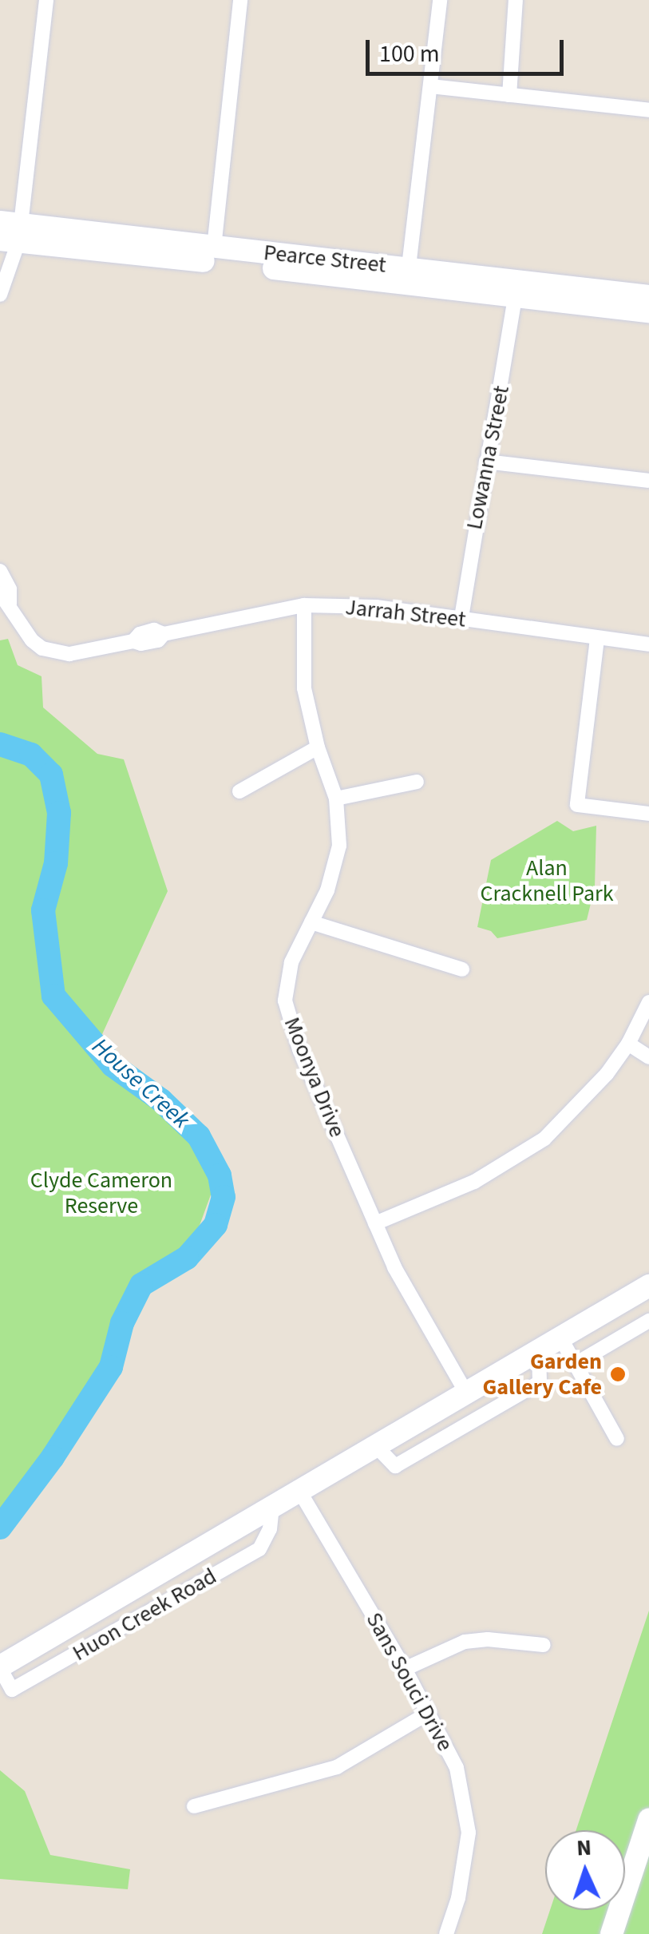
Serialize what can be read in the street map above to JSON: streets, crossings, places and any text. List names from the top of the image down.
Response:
{
  "streets": {
    "main road": ["Pearce Street", "Huon Creek Road"],
    "street": [
      "Lowanna Street",
      "Jarrah Street",
      "Moonya Drive",
      "Sans Souci Drive"
    ]
  },
  "crossings": [
    ["Pearce Street", "Lowanna Street"],
    ["Lowanna Street", "Jarrah Street"],
    ["Jarrah Street", "Moonya Drive"],
    ["Moonya Drive", "Huon Creek Road"],
    ["Huon Creek Road", "Sans Souci Drive"]
  ],
  "water": ["House Creek"],
  "parks": ["Alan Cracknell Park", "Clyde Cameron Reserve"],
  "places": ["Garden Gallery Cafe"],
  "scale_bar": "100 m",
  "north": "top"
}
